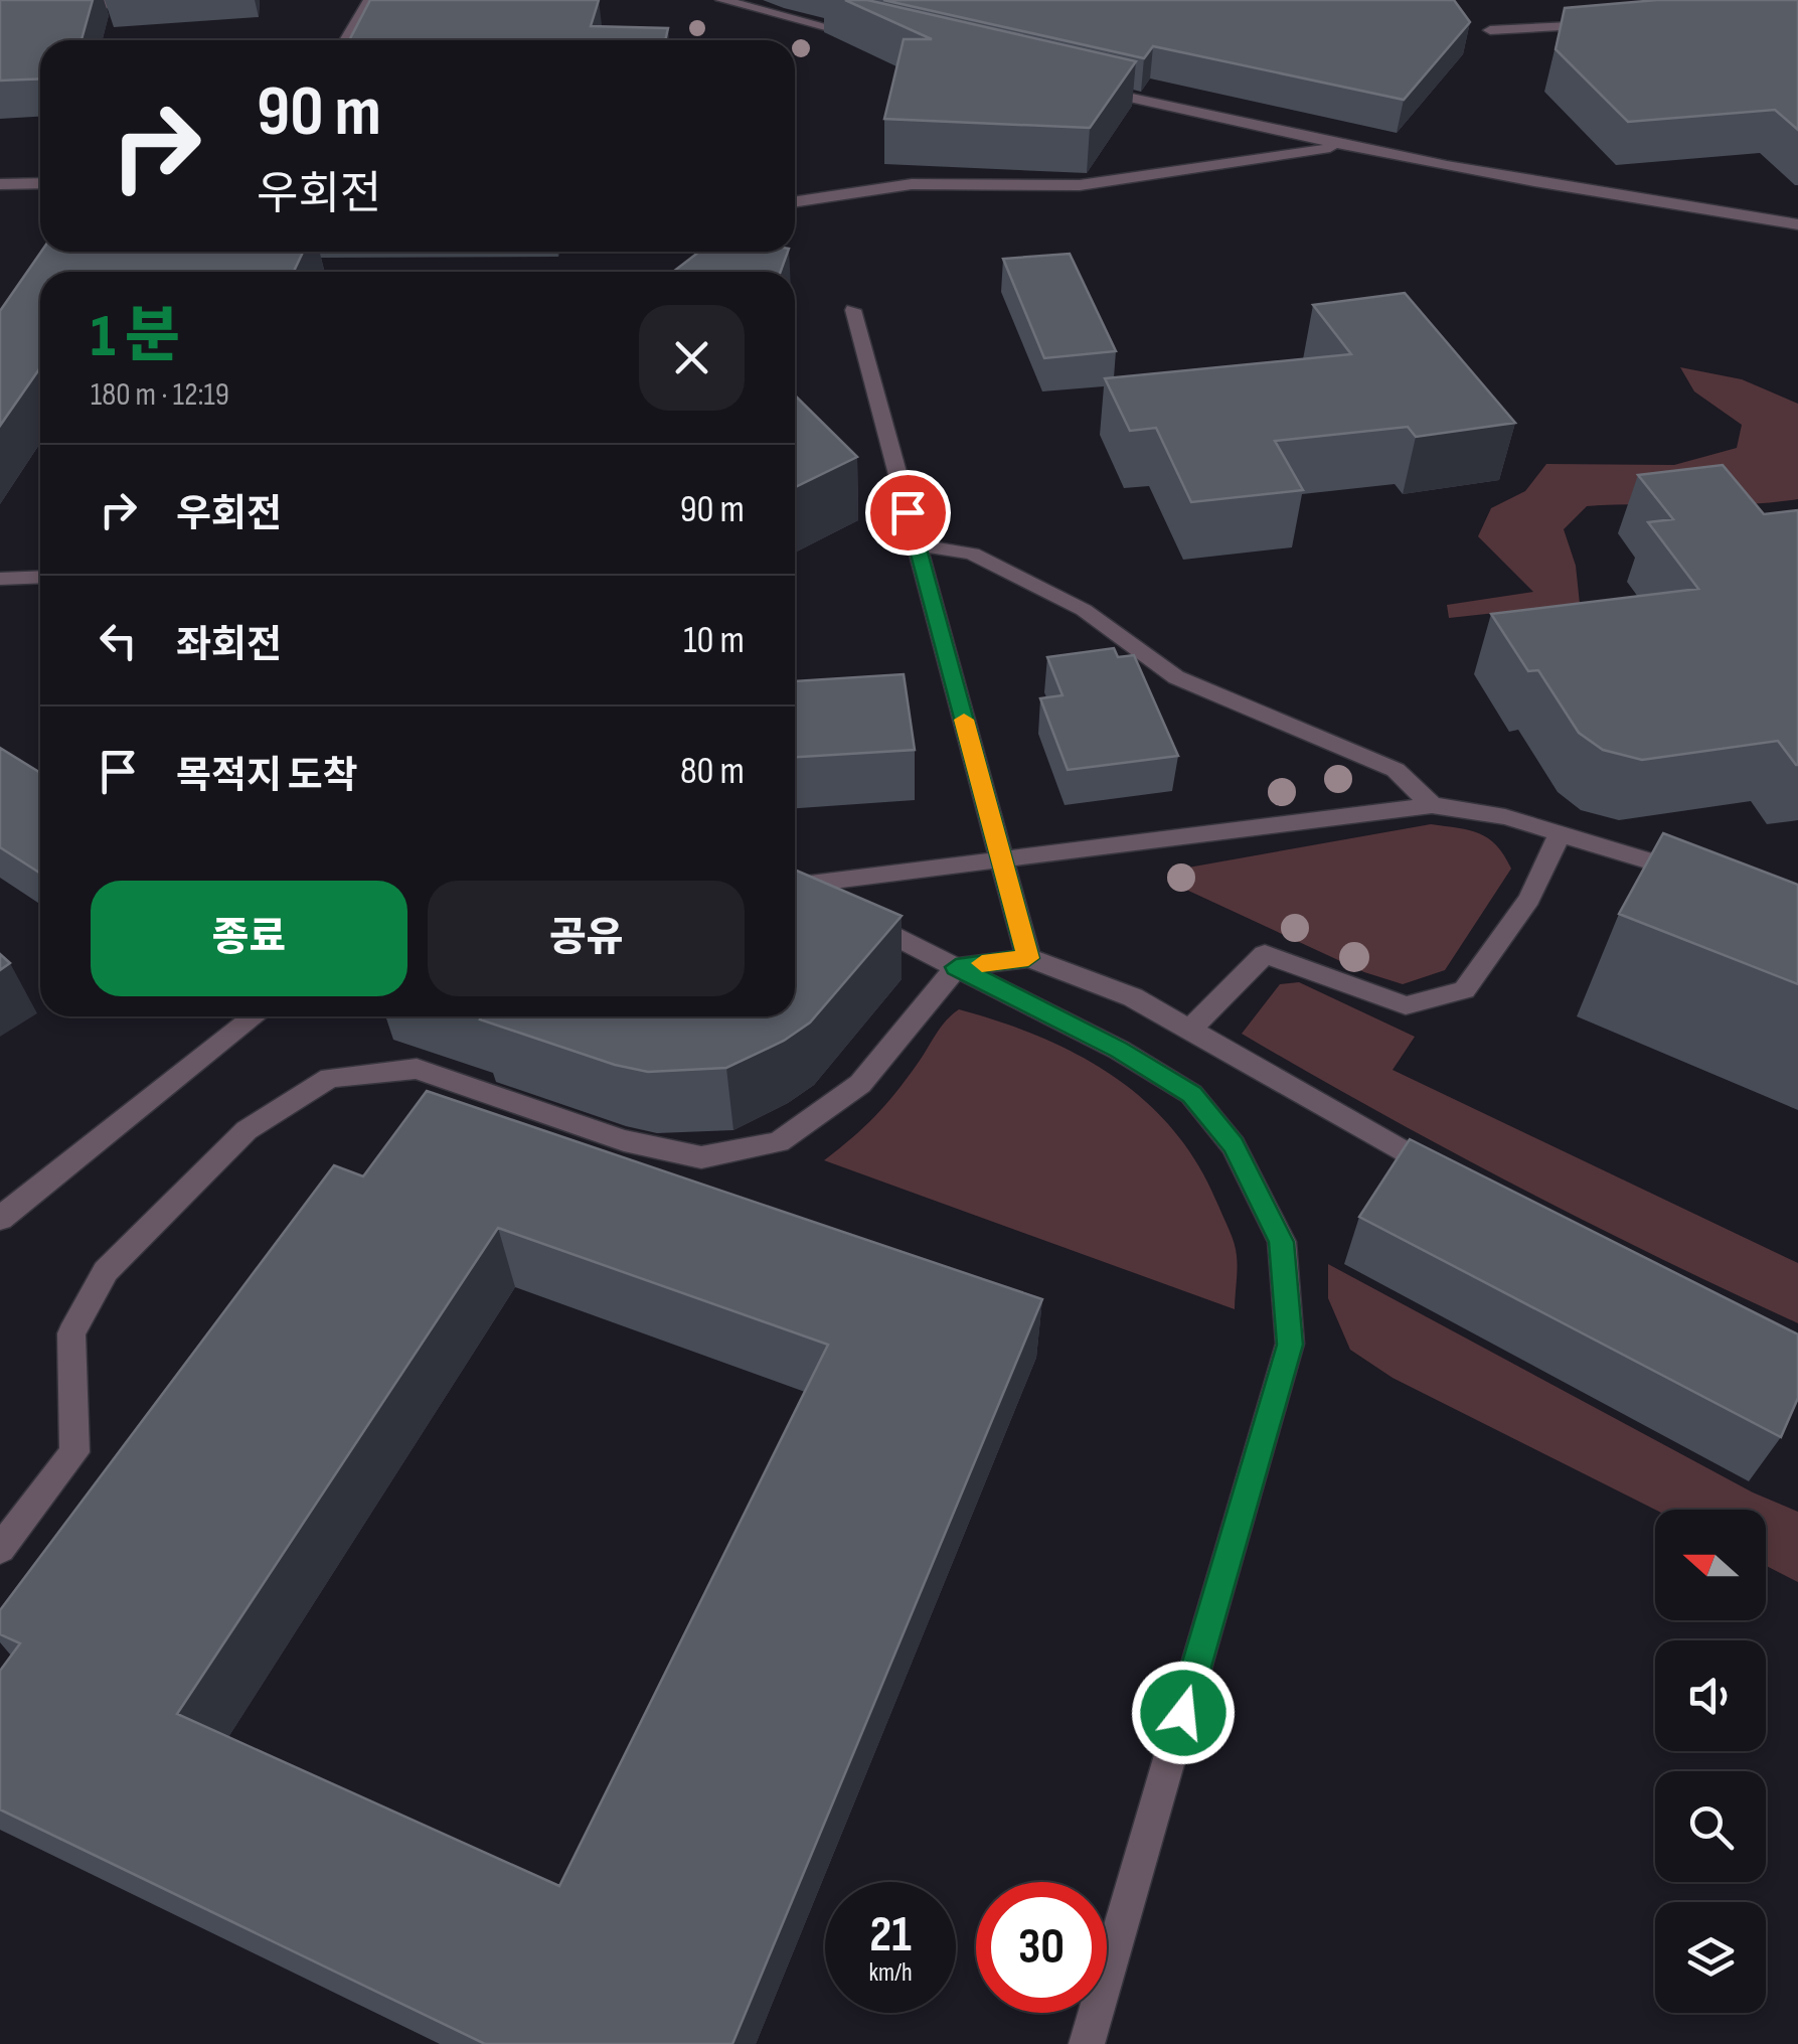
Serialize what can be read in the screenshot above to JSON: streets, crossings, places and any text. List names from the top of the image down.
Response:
{
  "north": "left",
  "page": {
    "turn": ["90 m", "우회전"],
    "heading": ["1 분", "180 m · 12:19"],
    "list": [
      {
        "name": "우회전",
        "value": "90 m"
      },
      {
        "name": "좌회전",
        "value": "10 m"
      },
      {
        "name": "목적지 도착",
        "value": "80 m"
      }
    ],
    "buttons": ["종료", "공유"],
    "speed": "21 km/h",
    "limit": "30"
  }
}
